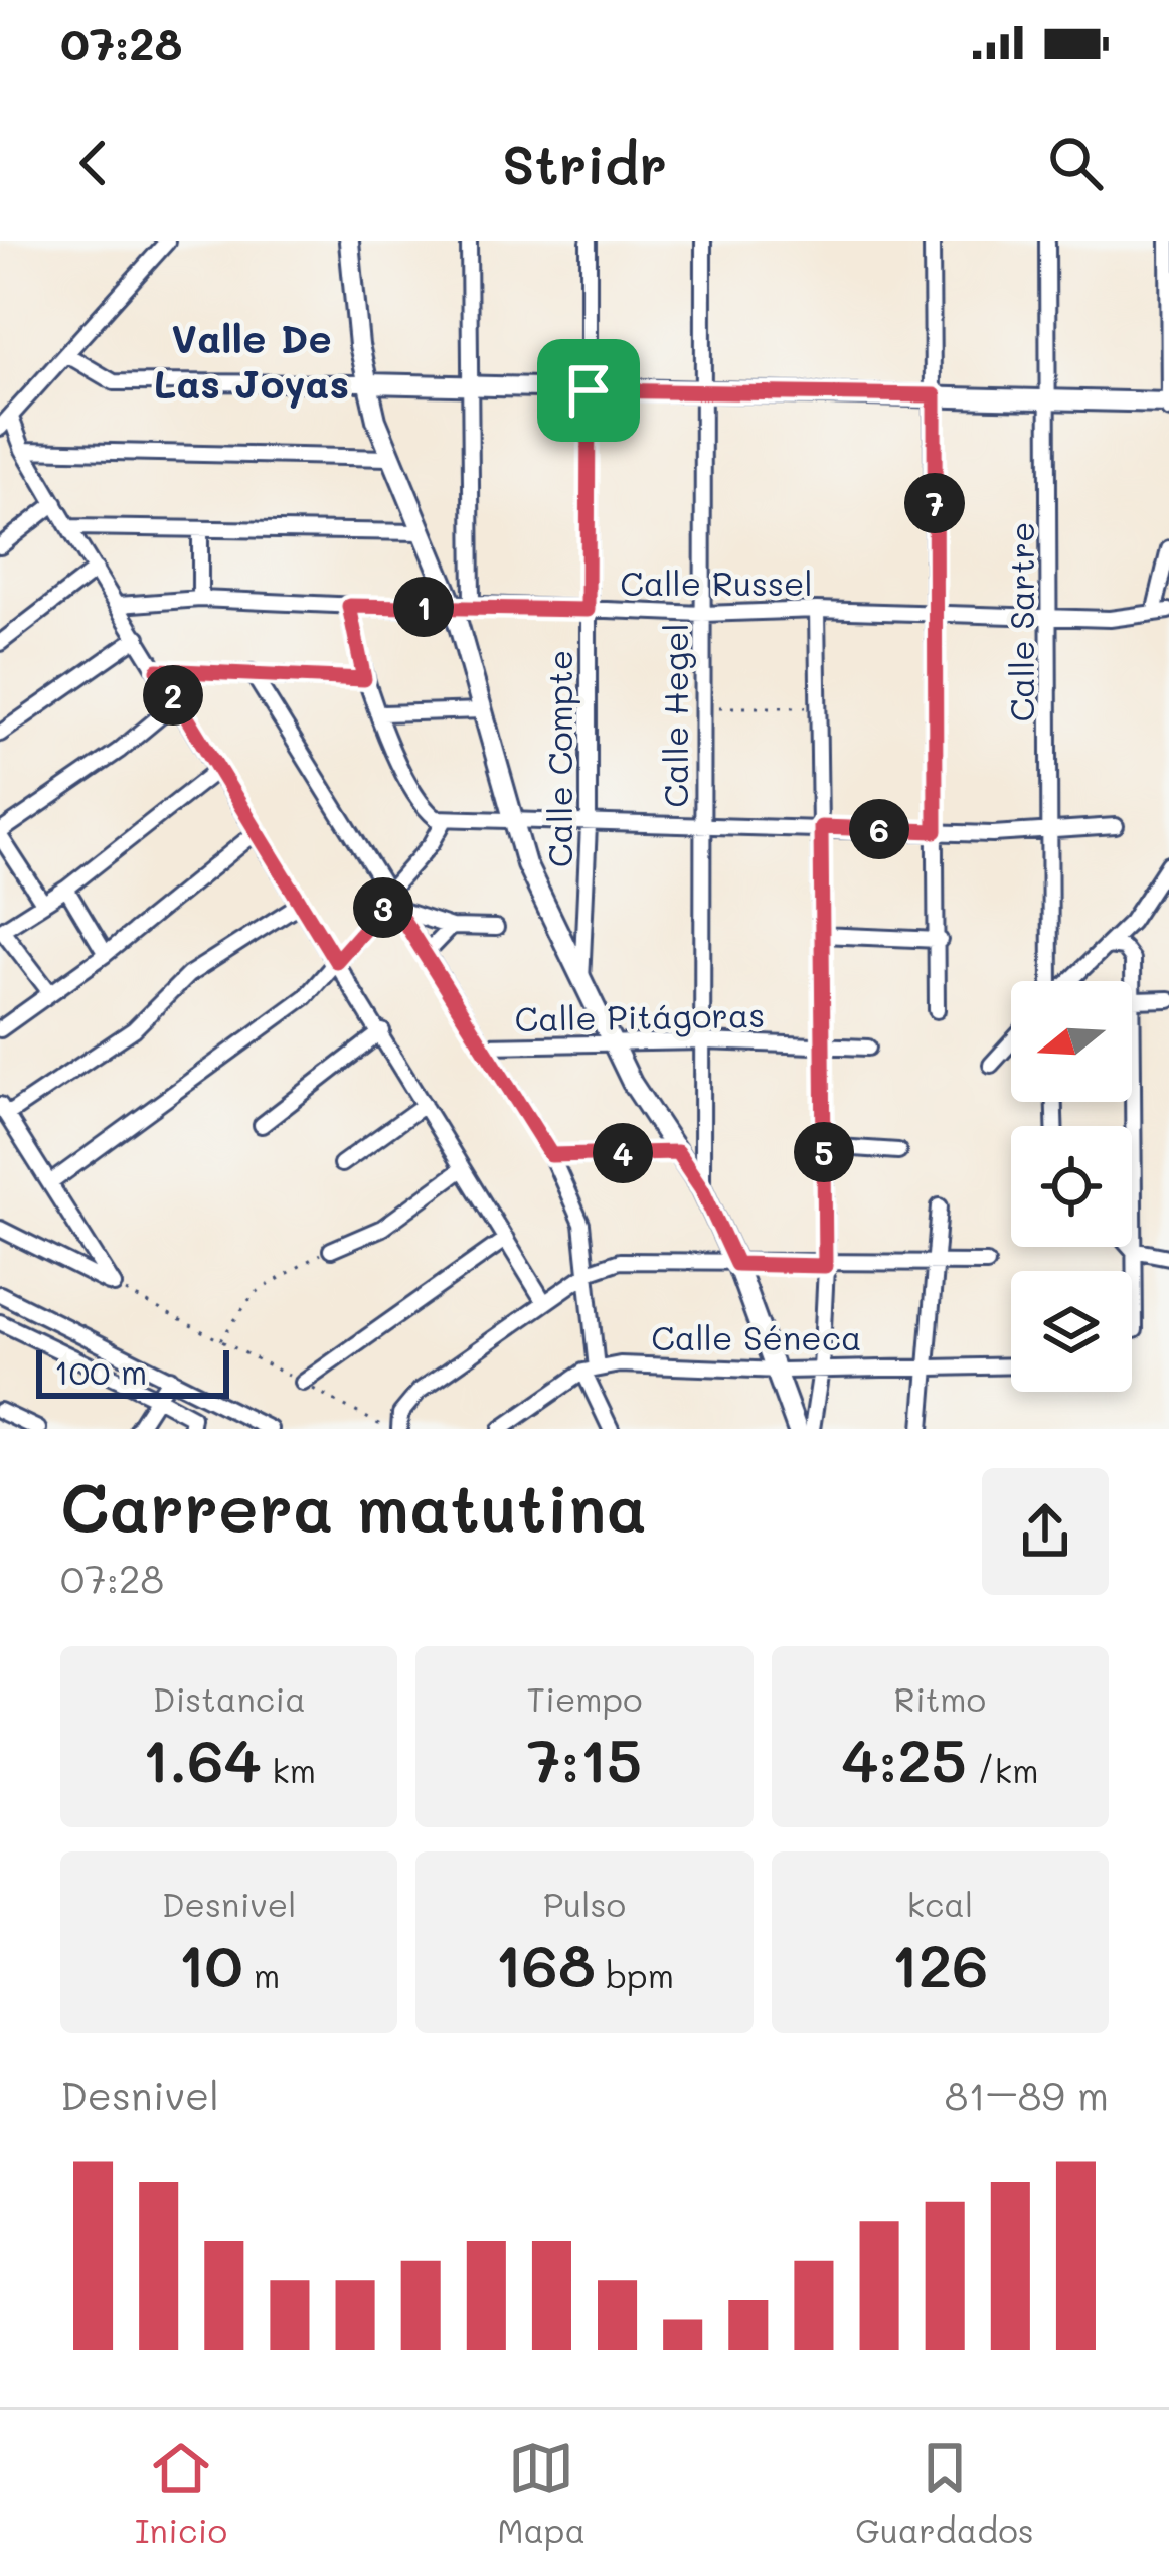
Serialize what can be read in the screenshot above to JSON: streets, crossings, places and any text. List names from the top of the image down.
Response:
{
  "streets": {
    "street": [
      "Calle Russel",
      "Calle Sartre",
      "Calle Hegel",
      "Calle Compte",
      "Calle Pitágoras",
      "Calle Séneca"
    ]
  },
  "crossings": [
    ["Calle Russel", "Calle Sartre"],
    ["Calle Russel", "Calle Hegel"],
    ["Calle Russel", "Calle Compte"],
    ["Calle Hegel", "Calle Pitágoras"]
  ],
  "districts": ["Valle De Las Joyas"],
  "scale_bar": "100 m",
  "north": "left",
  "page": {
    "status": "07:28",
    "header": "Stridr",
    "pins": [
      "7",
      "1",
      "2",
      "6",
      "3",
      "5",
      "4"
    ],
    "scale": "100 m",
    "heading": ["Carrera matutina", "07:28"],
    "stats": [
      ["Distancia", "1.64 km"],
      ["Tiempo", "7:15"],
      ["Ritmo", "4:25 /km"],
      ["Desnivel", "10 m"],
      ["Pulso", "168 bpm"],
      ["kcal", "126"]
    ],
    "chart": ["Desnivel", "81–89 m"],
    "tabs": ["Inicio", "Mapa", "Guardados"]
  }
}
